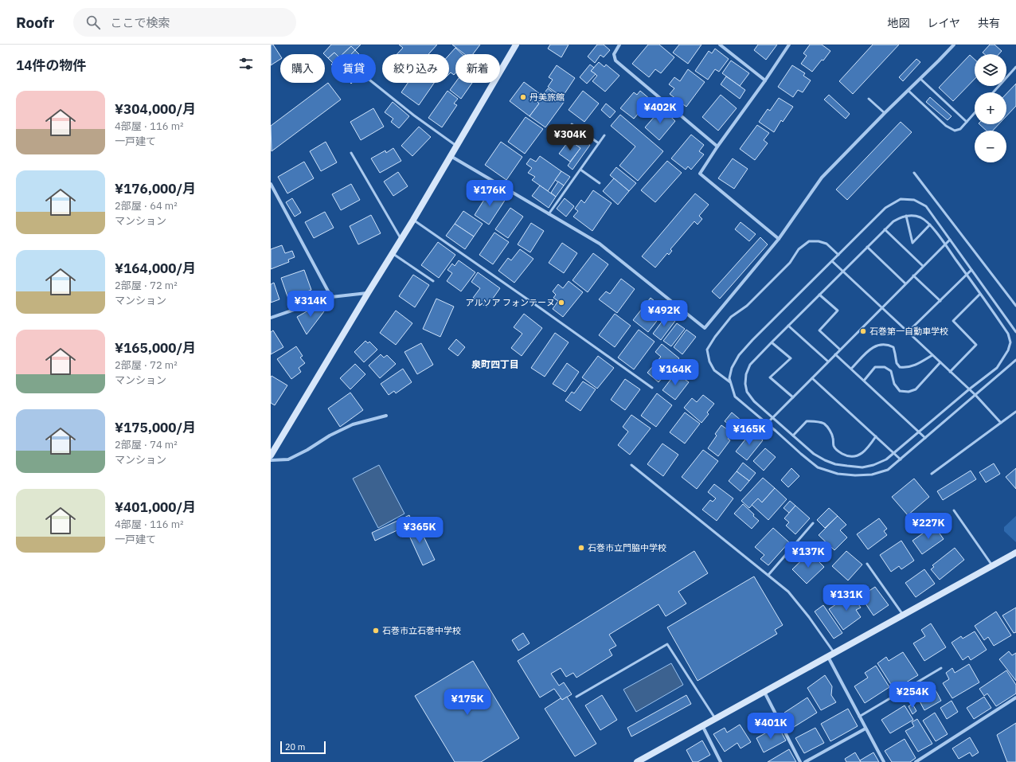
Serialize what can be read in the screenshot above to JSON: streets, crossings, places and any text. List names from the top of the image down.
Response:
{
  "districts": ["泉町四丁目"],
  "places": [
    "丹美旅館",
    "アルソア フォンテーヌ",
    "石巻第一自動車学校",
    "石巻市立門脇中学校",
    "石巻市立石巻中学校"
  ],
  "scale_bar": "20 m",
  "page": {
    "header": "Roofr",
    "search": "ここで検索",
    "nav": ["地図", "レイヤ", "共有"],
    "heading": "14件の物件",
    "map_buttons": ["+", "−"],
    "chip": [
      "購入",
      "賃貸",
      "絞り込み",
      "新着"
    ],
    "list": [
      {
        "name": "¥304,000/月",
        "note": "4部屋 · 116 m² · 一戸建て"
      },
      {
        "name": "¥176,000/月",
        "note": "2部屋 · 64 m² · マンション"
      },
      {
        "name": "¥164,000/月",
        "note": "2部屋 · 72 m² · マンション"
      },
      {
        "name": "¥165,000/月",
        "note": "2部屋 · 72 m² · マンション"
      },
      {
        "name": "¥175,000/月",
        "note": "2部屋 · 74 m² · マンション"
      },
      {
        "name": "¥401,000/月",
        "note": "4部屋 · 116 m² · 一戸建て"
      }
    ],
    "price": [
      "¥402K",
      "¥304K",
      "¥176K",
      "¥314K",
      "¥492K",
      "¥164K",
      "¥165K",
      "¥227K",
      "¥365K",
      "¥137K",
      "¥131K",
      "¥254K",
      "¥175K",
      "¥401K"
    ],
    "scale": "20 m"
  }
}
